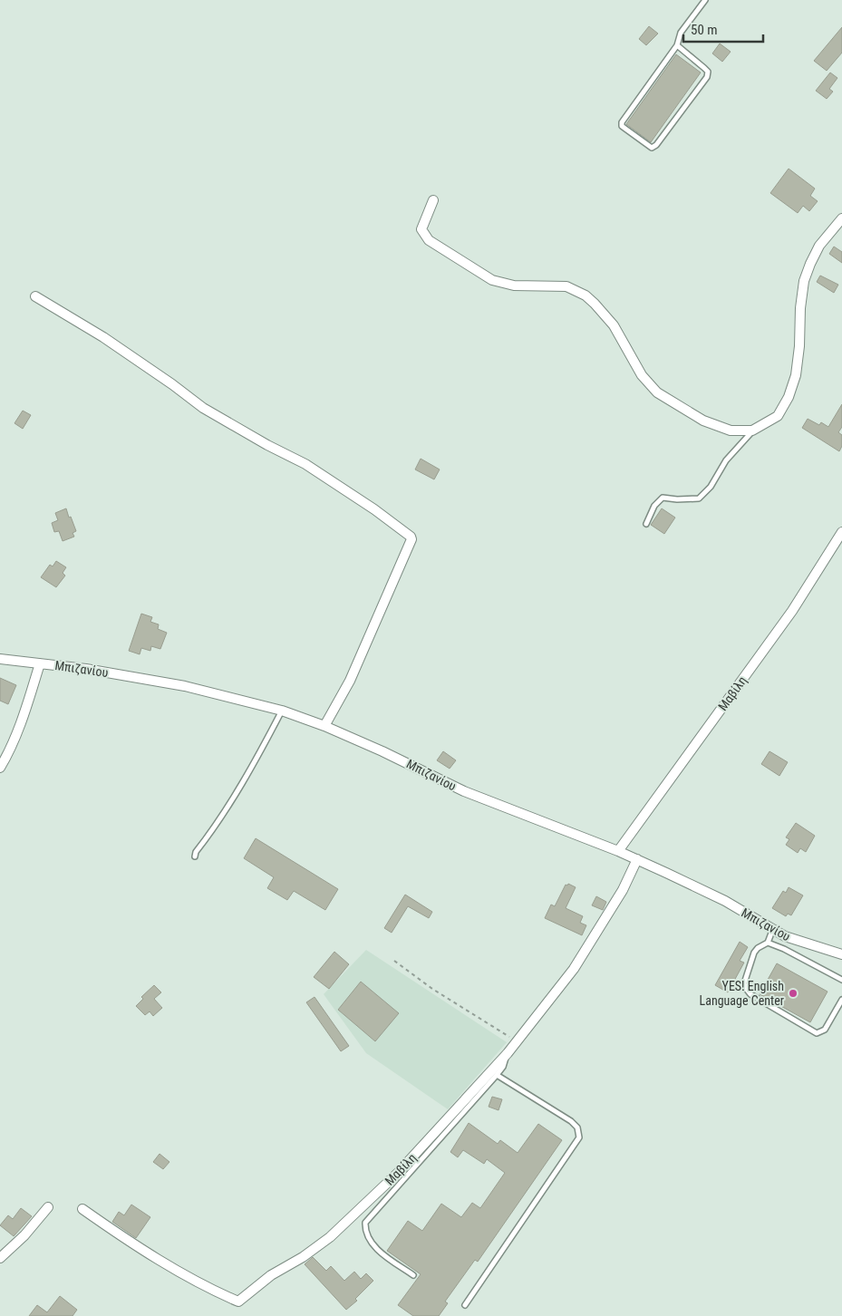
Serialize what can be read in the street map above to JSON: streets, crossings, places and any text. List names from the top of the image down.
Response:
{
  "streets": {
    "street": ["Μπιζανίου", "Μαβίλη"]
  },
  "crossings": [
    ["Μπιζανίου", "Μαβίλη"]
  ],
  "places": ["YES! English Language Center"],
  "scale_bar": "50 m"
}
